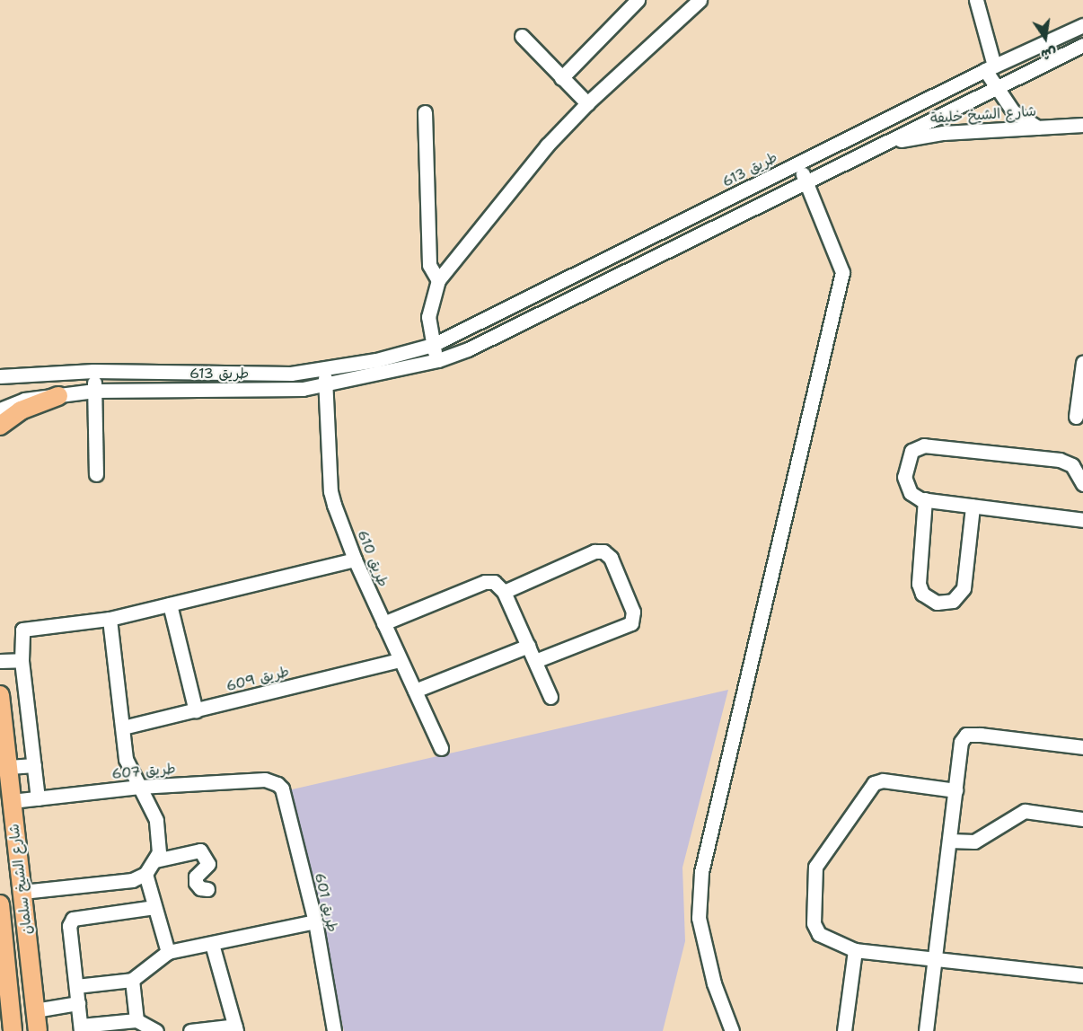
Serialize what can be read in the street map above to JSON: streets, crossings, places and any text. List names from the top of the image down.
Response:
{
  "streets": {
    "main road": ["شارع الشيخ سلمان"],
    "street": [
      "شارع الشيخ خليفة",
      "طريق 613",
      "طريق 610",
      "طريق 609",
      "طريق 607",
      "طريق 601"
    ]
  },
  "crossings": [
    ["شارع الشيخ خليفة", "طريق 613"],
    ["طريق 613", "طريق 610"],
    ["طريق 610", "طريق 609"],
    ["طريق 607", "شارع الشيخ سلمان"],
    ["طريق 607", "طريق 601"]
  ],
  "north": "bottom"
}
